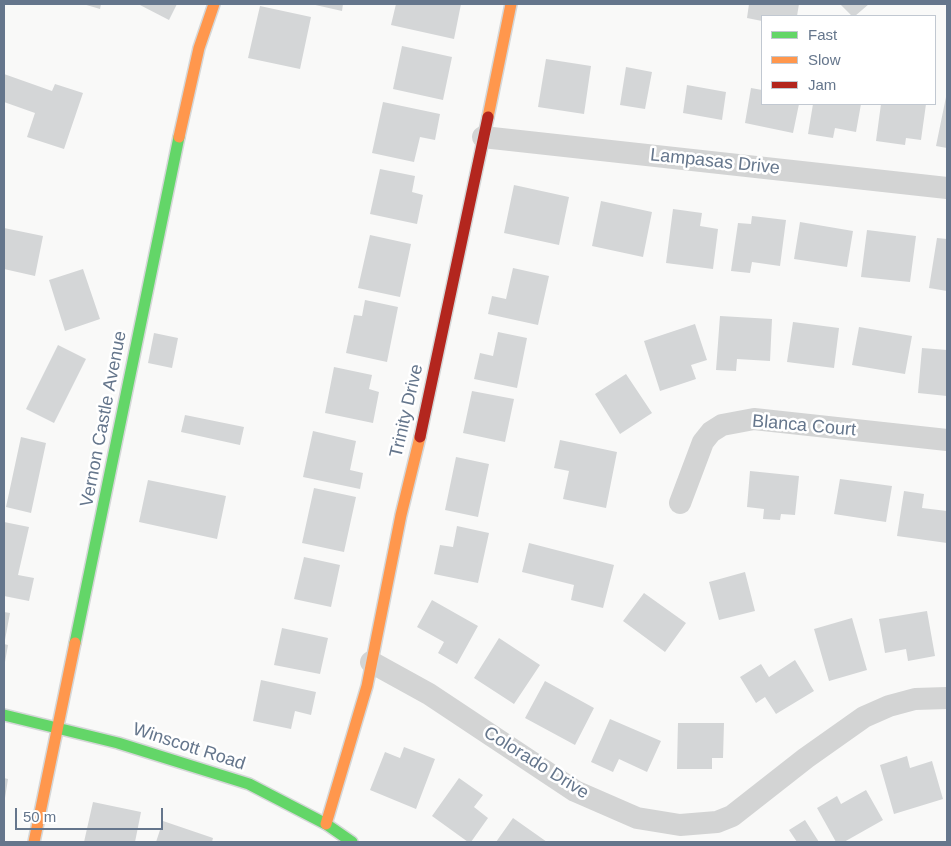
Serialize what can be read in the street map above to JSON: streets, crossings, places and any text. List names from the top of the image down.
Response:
{
  "streets": {
    "street": [
      "Lampasas Drive",
      "Trinity Drive",
      "Vernon Castle Avenue",
      "Blanca Court",
      "Winscott Road",
      "Colorado Drive"
    ]
  },
  "crossings": [
    ["Lampasas Drive", "Trinity Drive"],
    ["Trinity Drive", "Winscott Road"],
    ["Trinity Drive", "Colorado Drive"],
    ["Vernon Castle Avenue", "Winscott Road"]
  ],
  "legend": ["Fast", "Slow", "Jam"],
  "scale_bar": "50 m"
}
